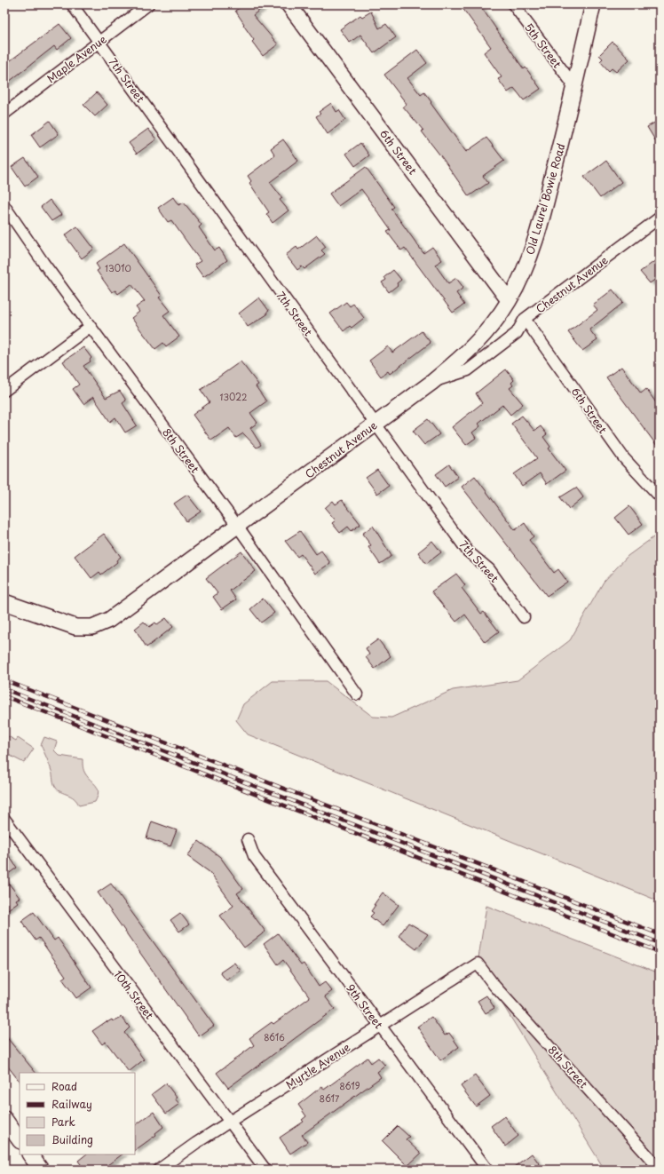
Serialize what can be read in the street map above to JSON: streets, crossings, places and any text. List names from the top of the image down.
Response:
{
  "streets": {
    "street": [
      "5th Street",
      "Maple Avenue",
      "7th Street",
      "6th Street",
      "Old Laurel Bowie Road",
      "Chestnut Avenue",
      "8th Street",
      "10th Street",
      "9th Street",
      "Myrtle Avenue"
    ]
  },
  "crossings": [
    ["5th Street", "Old Laurel Bowie Road"],
    ["Maple Avenue", "7th Street"],
    ["7th Street", "Chestnut Avenue"],
    ["6th Street", "Old Laurel Bowie Road"],
    ["6th Street", "Chestnut Avenue"],
    ["Old Laurel Bowie Road", "Chestnut Avenue"],
    ["Chestnut Avenue", "8th Street"],
    ["8th Street", "Myrtle Avenue"],
    ["10th Street", "Myrtle Avenue"],
    ["9th Street", "Myrtle Avenue"]
  ],
  "house_numbers": [
    "13010",
    "13022",
    "8616",
    "8619",
    "8617"
  ],
  "legend": [
    "Road",
    "Railway",
    "Park",
    "Building"
  ]
}
